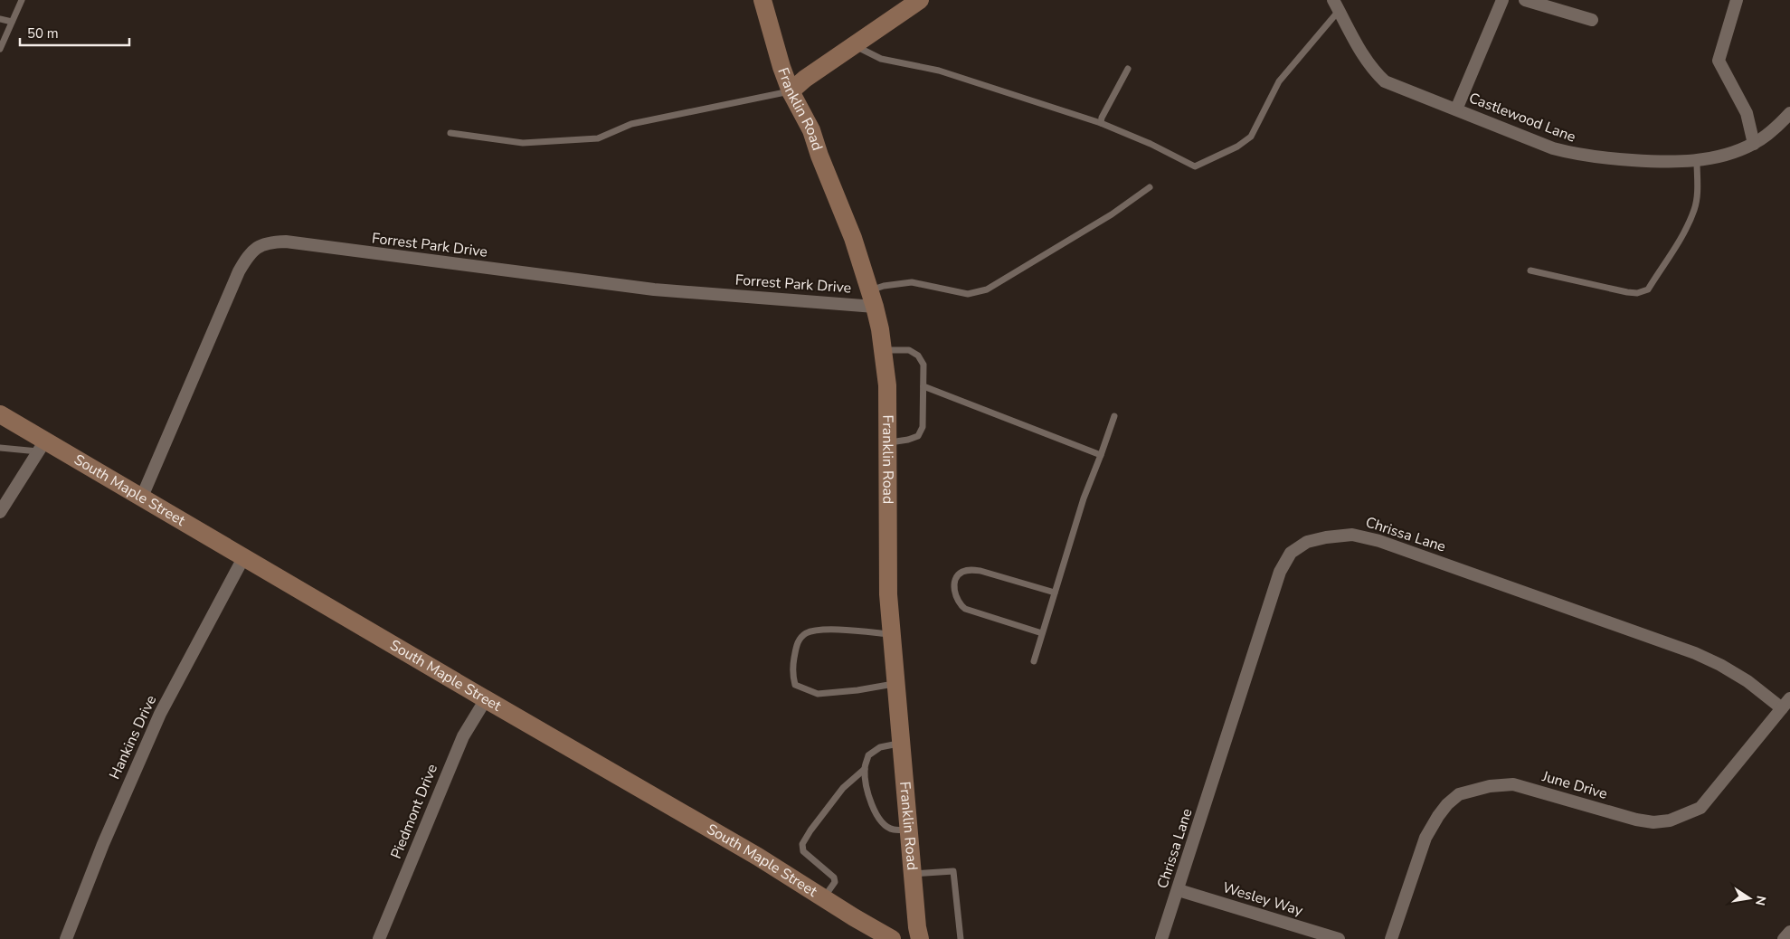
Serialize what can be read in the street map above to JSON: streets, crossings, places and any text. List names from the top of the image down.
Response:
{
  "streets": {
    "street": [
      "Franklin Road",
      "Castlewood Lane",
      "Forrest Park Drive",
      "South Maple Street",
      "Chrissa Lane",
      "Hankins Drive",
      "June Drive",
      "Piedmont Drive",
      "Wesley Way"
    ]
  },
  "crossings": [
    ["Franklin Road", "Forrest Park Drive"],
    ["Forrest Park Drive", "South Maple Street"],
    ["South Maple Street", "Hankins Drive"],
    ["South Maple Street", "Piedmont Drive"],
    ["Chrissa Lane", "June Drive"],
    ["Chrissa Lane", "Wesley Way"]
  ],
  "scale_bar": "50 m",
  "north": "right"
}
